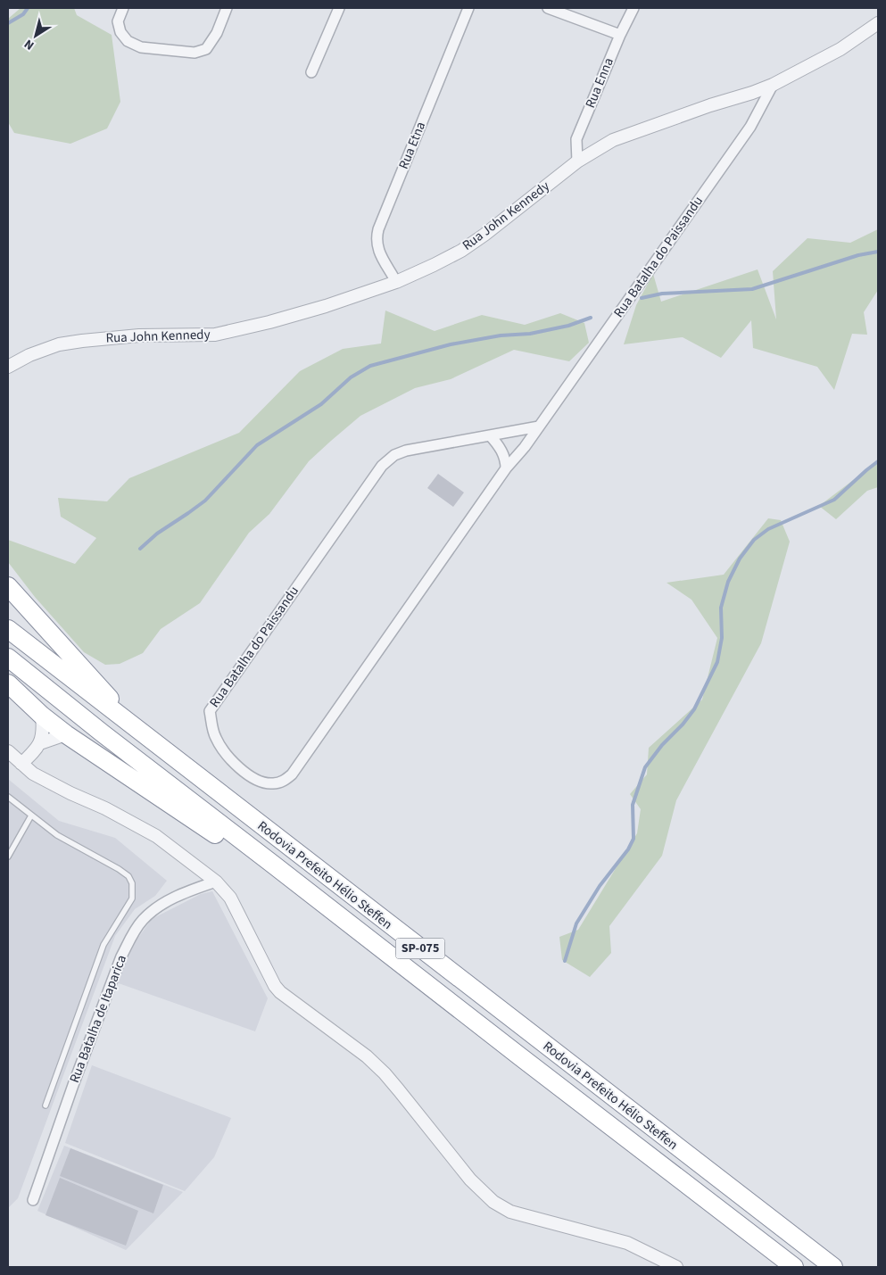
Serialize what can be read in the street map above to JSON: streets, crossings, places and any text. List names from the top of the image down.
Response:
{
  "streets": {
    "highway": ["Rodovia Prefeito Hélio Steffen", "SP-075"],
    "street": [
      "Rua Enna",
      "Rua Etna",
      "Rua John Kennedy",
      "Rua Batalha do Paissandu",
      "Rua Batalha de Itaparica"
    ]
  },
  "crossings": [
    ["Rua Enna", "Rua John Kennedy"],
    ["Rua Etna", "Rua John Kennedy"],
    ["Rua John Kennedy", "Rua Batalha do Paissandu"]
  ],
  "north": "bottom left"
}
